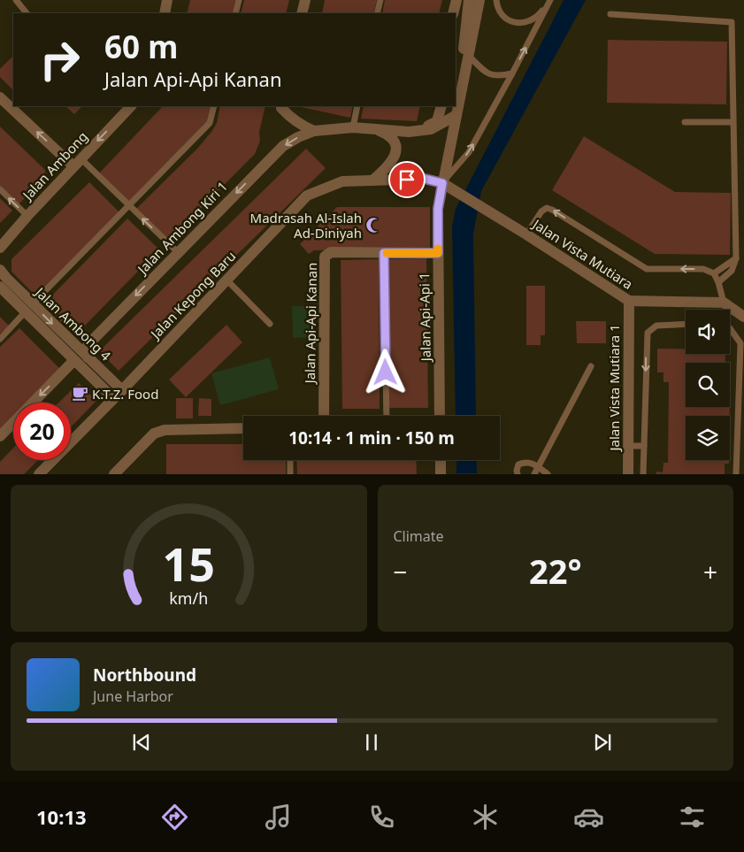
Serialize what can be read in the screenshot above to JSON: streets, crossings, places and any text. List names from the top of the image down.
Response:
{
  "streets": {
    "street": [
      "Jalan Ambong",
      "Jalan Ambong Kiri 1",
      "Jalan Vista Mutiara",
      "Jalan Kepong Baru",
      "Jalan Api-Api 1",
      "Jalan Api-Api Kanan",
      "Jalan Ambong 4",
      "Jalan Vista Mutiara 1"
    ]
  },
  "crossings": [
    ["Jalan Ambong Kiri 1", "Jalan Api-Api 1"],
    ["Jalan Ambong Kiri 1", "Jalan Ambong 4"],
    ["Jalan Vista Mutiara", "Jalan Kepong Baru"],
    ["Jalan Vista Mutiara", "Jalan Api-Api 1"],
    ["Jalan Vista Mutiara", "Jalan Vista Mutiara 1"],
    ["Jalan Kepong Baru", "Jalan Api-Api 1"],
    ["Jalan Kepong Baru", "Jalan Ambong 4"],
    ["Jalan Api-Api 1", "Jalan Api-Api Kanan"]
  ],
  "one_way": ["Jalan Ambong", "Jalan Ambong Kiri 1"],
  "places": {
    "mosque": ["Madrasah Al-Islah Ad-Diniyah"],
    "cafe": ["K.T.Z. Food"]
  },
  "page": {
    "turn": ["60 m", "Jalan Api-Api Kanan"],
    "limit": "20",
    "trip": "10:14 · 1 min · 150 m",
    "tile": "Climate",
    "heat": ["−", "22°", "+"],
    "song": ["Northbound", "June Harbor"],
    "tabs": "10:13",
    "gauge": ["15", "km/h"]
  }
}
